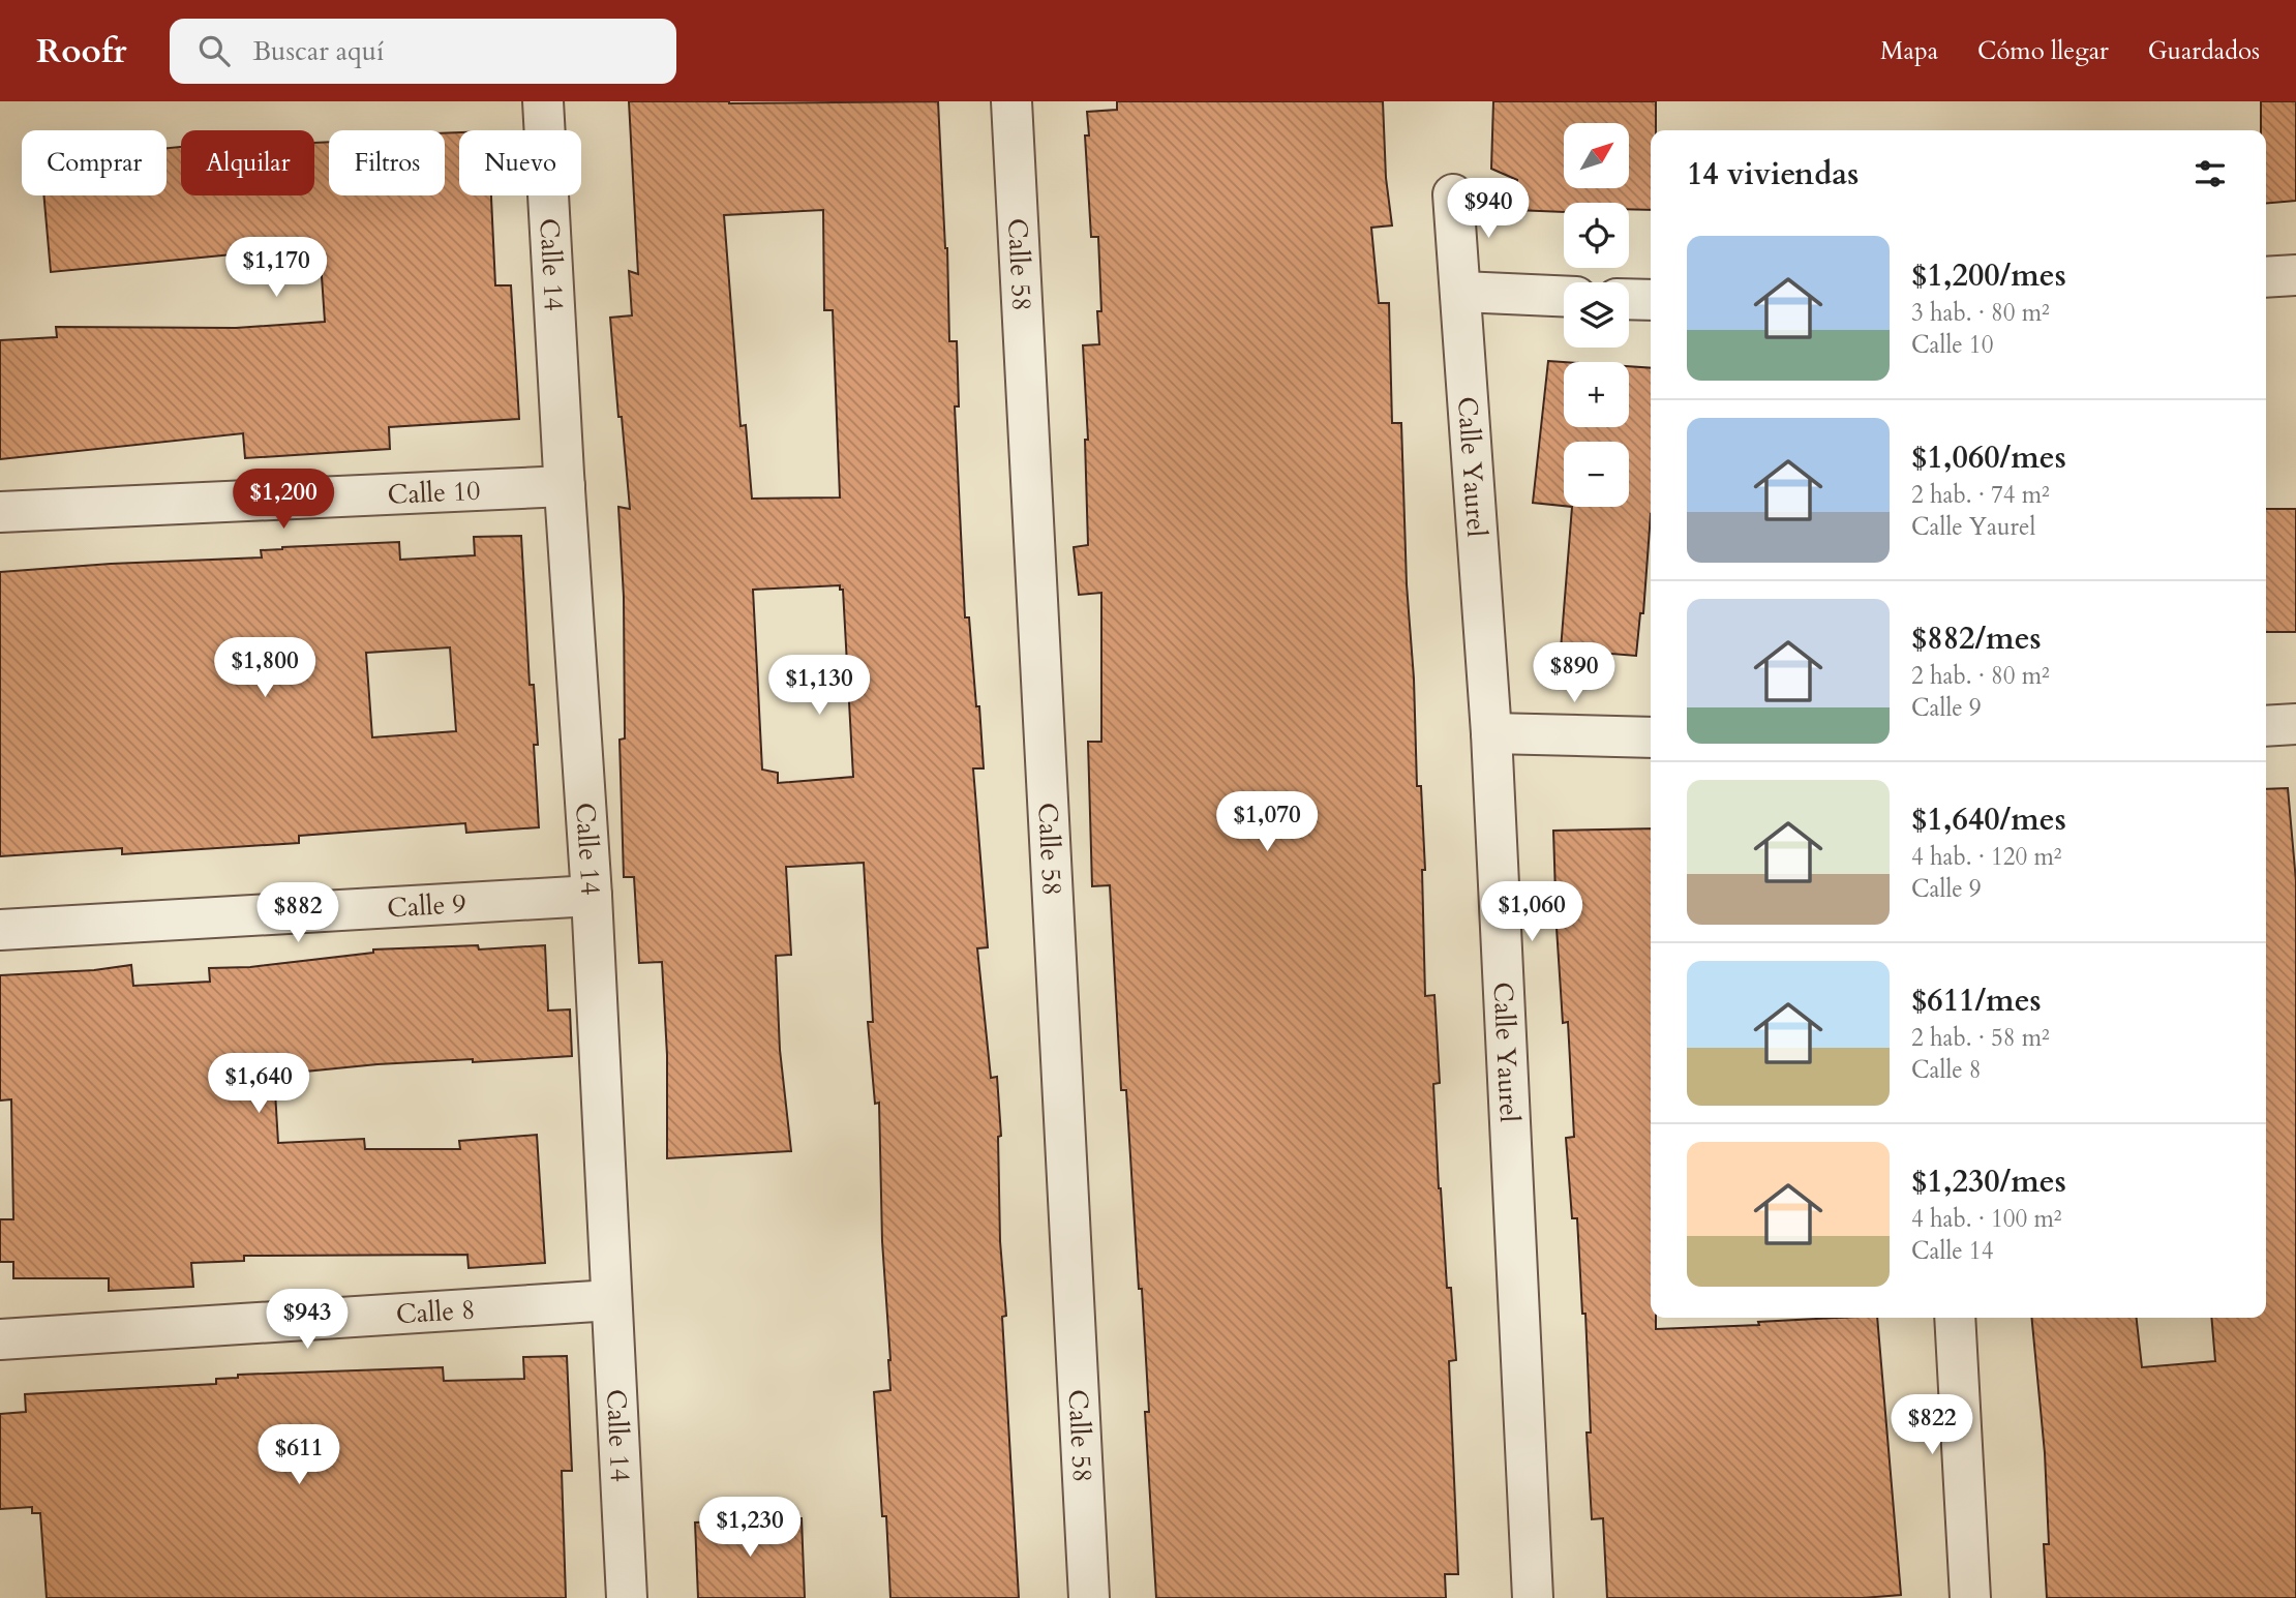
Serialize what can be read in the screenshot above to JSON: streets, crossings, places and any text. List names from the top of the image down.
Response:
{
  "streets": {
    "street": [
      "Calle 14",
      "Calle 58",
      "Calle Yaurel",
      "Calle 10",
      "Calle 9",
      "Calle 8"
    ]
  },
  "crossings": [
    ["Calle 14", "Calle 10"],
    ["Calle 14", "Calle 9"],
    ["Calle 14", "Calle 8"]
  ],
  "north": "top right",
  "page": {
    "header": "Roofr",
    "search": "Buscar aquí",
    "nav": ["Mapa", "Cómo llegar", "Guardados"],
    "map_buttons": ["+", "−"],
    "chip": [
      "Comprar",
      "Alquilar",
      "Filtros",
      "Nuevo"
    ],
    "heading": "14 viviendas",
    "price": [
      "$940",
      "$1,170",
      "$1,200",
      "$1,800",
      "$890",
      "$1,130",
      "$1,070",
      "$1,060",
      "$882",
      "$1,640",
      "$943",
      "$822",
      "$611",
      "$1,230"
    ],
    "list": [
      {
        "name": "$1,200/mes",
        "note": "3 hab. · 80 m² · Calle 10"
      },
      {
        "name": "$1,060/mes",
        "note": "2 hab. · 74 m² · Calle Yaurel"
      },
      {
        "name": "$882/mes",
        "note": "2 hab. · 80 m² · Calle 9"
      },
      {
        "name": "$1,640/mes",
        "note": "4 hab. · 120 m² · Calle 9"
      },
      {
        "name": "$611/mes",
        "note": "2 hab. · 58 m² · Calle 8"
      },
      {
        "name": "$1,230/mes",
        "note": "4 hab. · 100 m² · Calle 14"
      }
    ]
  }
}
